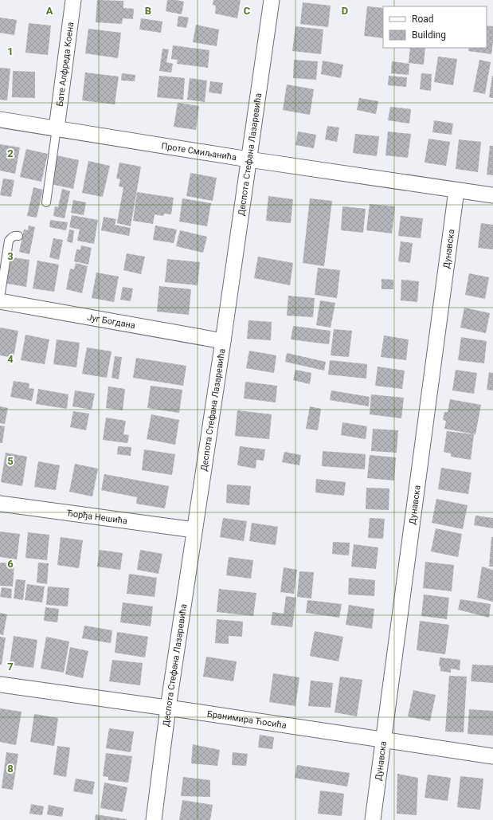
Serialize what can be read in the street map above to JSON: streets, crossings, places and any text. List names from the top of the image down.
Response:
{
  "streets": {
    "street": [
      "Бате Алфреда Коена",
      "Проте Смиљанића",
      "Деспота Стефана Лазаревића",
      "Дунавска",
      "Југ Богдана",
      "Ђорђа Нешића",
      "Бранимира Ћосића"
    ]
  },
  "crossings": [
    ["Бате Алфреда Коена", "Проте Смиљанића"],
    ["Проте Смиљанића", "Деспота Стефана Лазаревића"],
    ["Проте Смиљанића", "Дунавска"],
    ["Деспота Стефана Лазаревића", "Југ Богдана"],
    ["Деспота Стефана Лазаревића", "Ђорђа Нешића"],
    ["Деспота Стефана Лазаревића", "Бранимира Ћосића"],
    ["Дунавска", "Бранимира Ћосића"]
  ],
  "legend": ["Road", "Building"],
  "grid": {
    "columns": [
      "A",
      "B",
      "C",
      "D"
    ],
    "rows": [
      "1",
      "2",
      "3",
      "4",
      "5",
      "6",
      "7",
      "8"
    ]
  }
}
